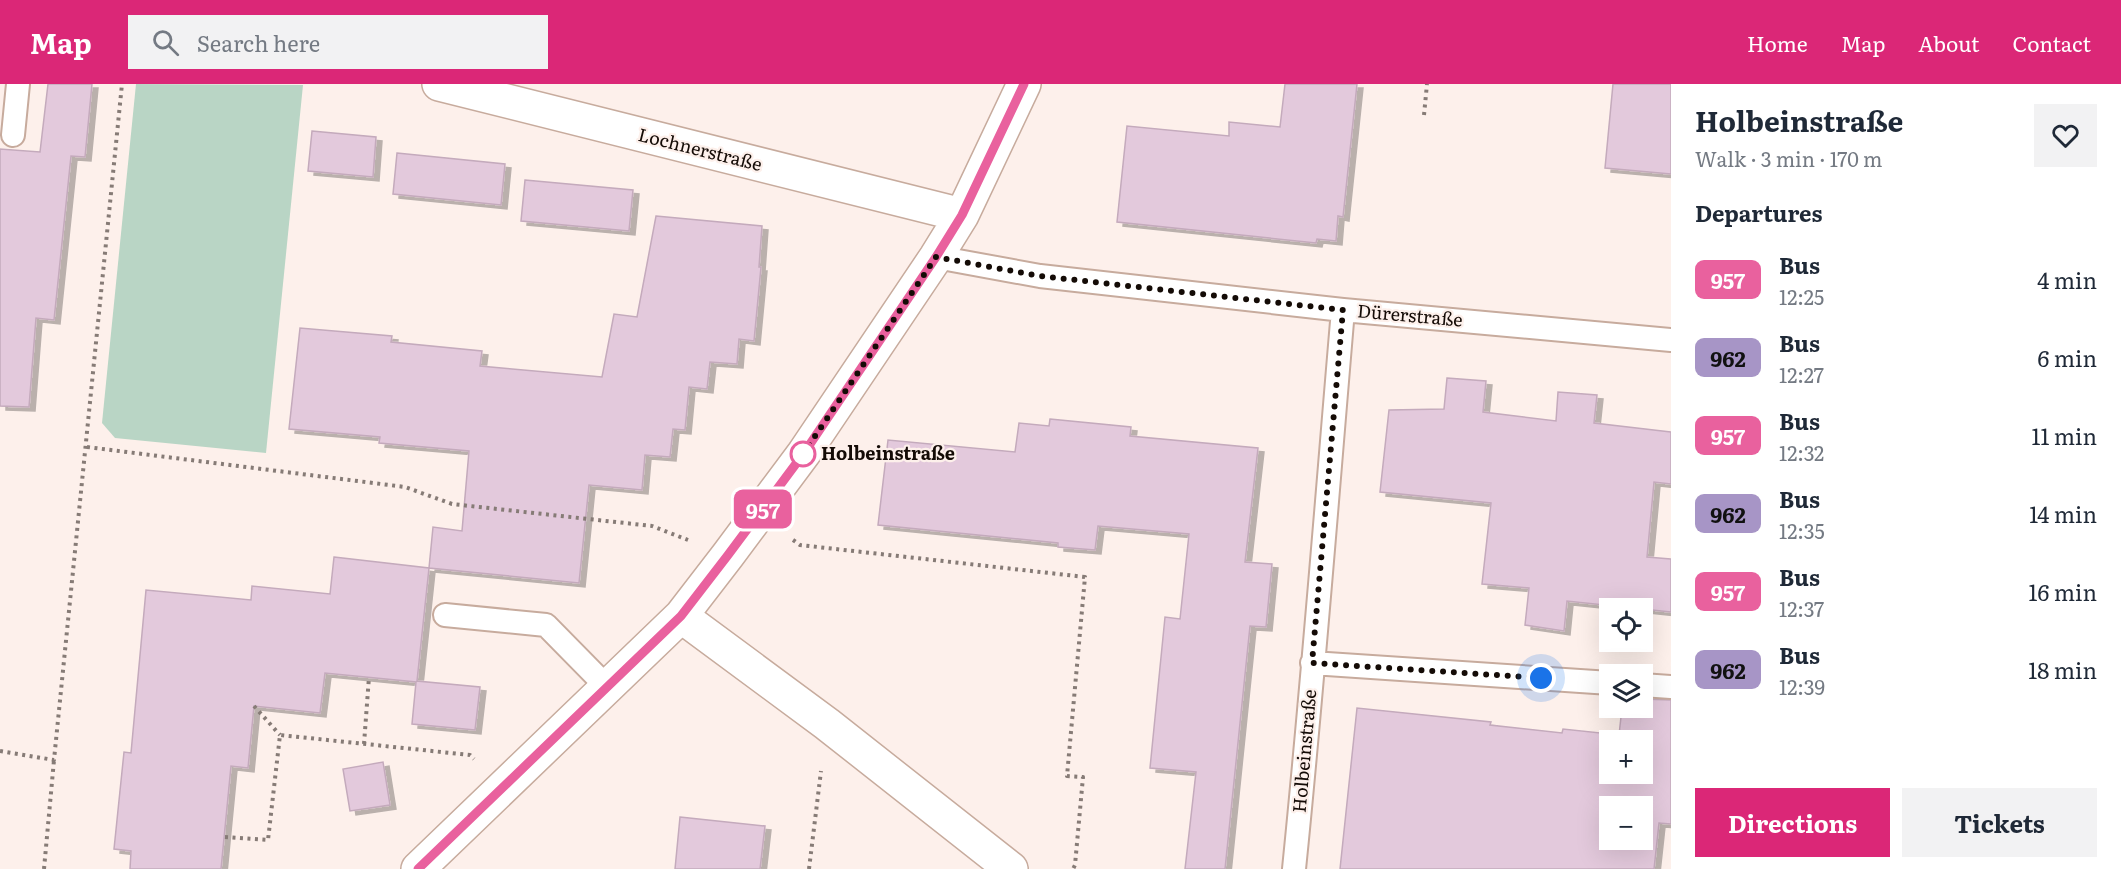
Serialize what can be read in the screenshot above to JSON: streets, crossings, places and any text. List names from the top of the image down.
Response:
{
  "streets": {
    "street": ["Lochnerstraße"],
    "lane": ["Dürerstraße", "Holbeinstraße"]
  },
  "crossings": [
    ["Dürerstraße", "Holbeinstraße"]
  ],
  "places": ["Holbeinstraße"],
  "lines": ["bus line 957"],
  "page": {
    "header": "Map",
    "search": "Search here",
    "nav": [
      "Home",
      "Map",
      "About",
      "Contact"
    ],
    "on_map": "957",
    "heading": [
      ["Holbeinstraße", "Walk · 3 min · 170 m"],
      "Departures"
    ],
    "list": [
      {
        "mark": "957",
        "name": "Bus",
        "note": "12:25",
        "value": "4 min"
      },
      {
        "mark": "962",
        "name": "Bus",
        "note": "12:27",
        "value": "6 min"
      },
      {
        "mark": "957",
        "name": "Bus",
        "note": "12:32",
        "value": "11 min"
      },
      {
        "mark": "962",
        "name": "Bus",
        "note": "12:35",
        "value": "14 min"
      },
      {
        "mark": "957",
        "name": "Bus",
        "note": "12:37",
        "value": "16 min"
      },
      {
        "mark": "962",
        "name": "Bus",
        "note": "12:39",
        "value": "18 min"
      }
    ],
    "map_buttons": ["+", "−"],
    "buttons": ["Directions", "Tickets"]
  }
}
